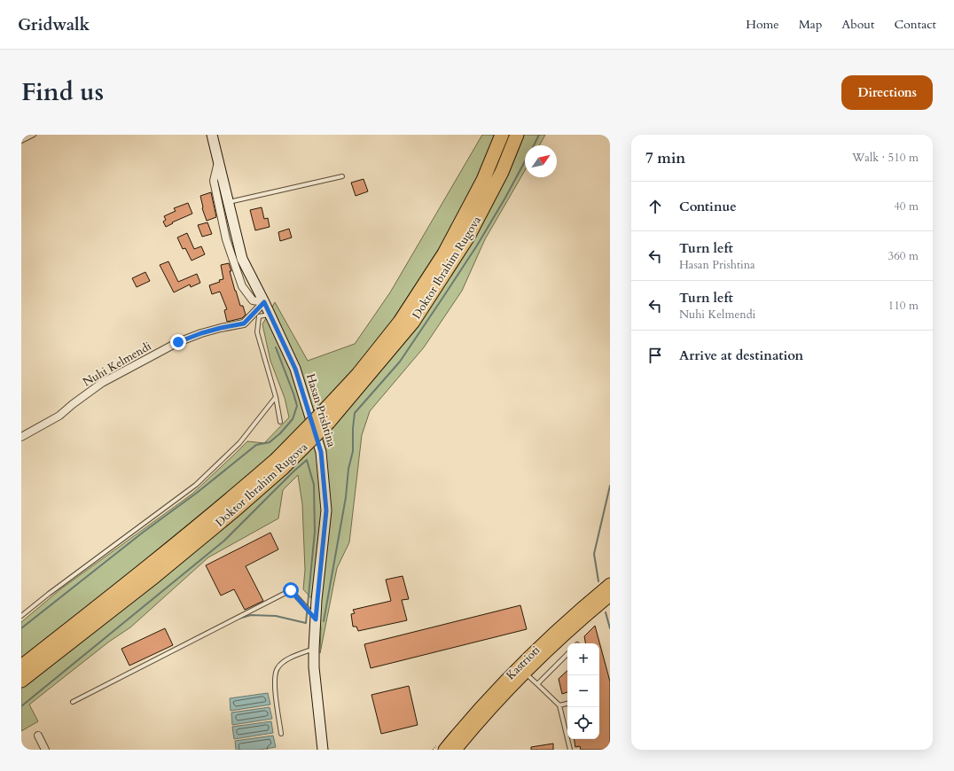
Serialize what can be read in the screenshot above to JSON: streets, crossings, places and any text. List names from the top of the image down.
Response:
{
  "streets": {
    "highway": ["Doktor Ibrahim Rugova", "Kastrioti"],
    "main road": ["Hasan Prishtina"],
    "street": ["Nuhi Kelmendi"]
  },
  "crossings": [
    ["Nuhi Kelmendi", "Hasan Prishtina"]
  ],
  "north": "top right",
  "page": {
    "header": "Gridwalk",
    "nav": [
      "Home",
      "Map",
      "About",
      "Contact"
    ],
    "title": "Find us",
    "buttons": "Directions",
    "heading": ["7 min", "Walk · 510 m"],
    "list": [
      ["Continue", "40 m"],
      ["Turn left", "Hasan Prishtina", "360 m"],
      ["Turn left", "Nuhi Kelmendi", "110 m"],
      "Arrive at destination"
    ],
    "map_buttons": ["+", "−"]
  }
}
